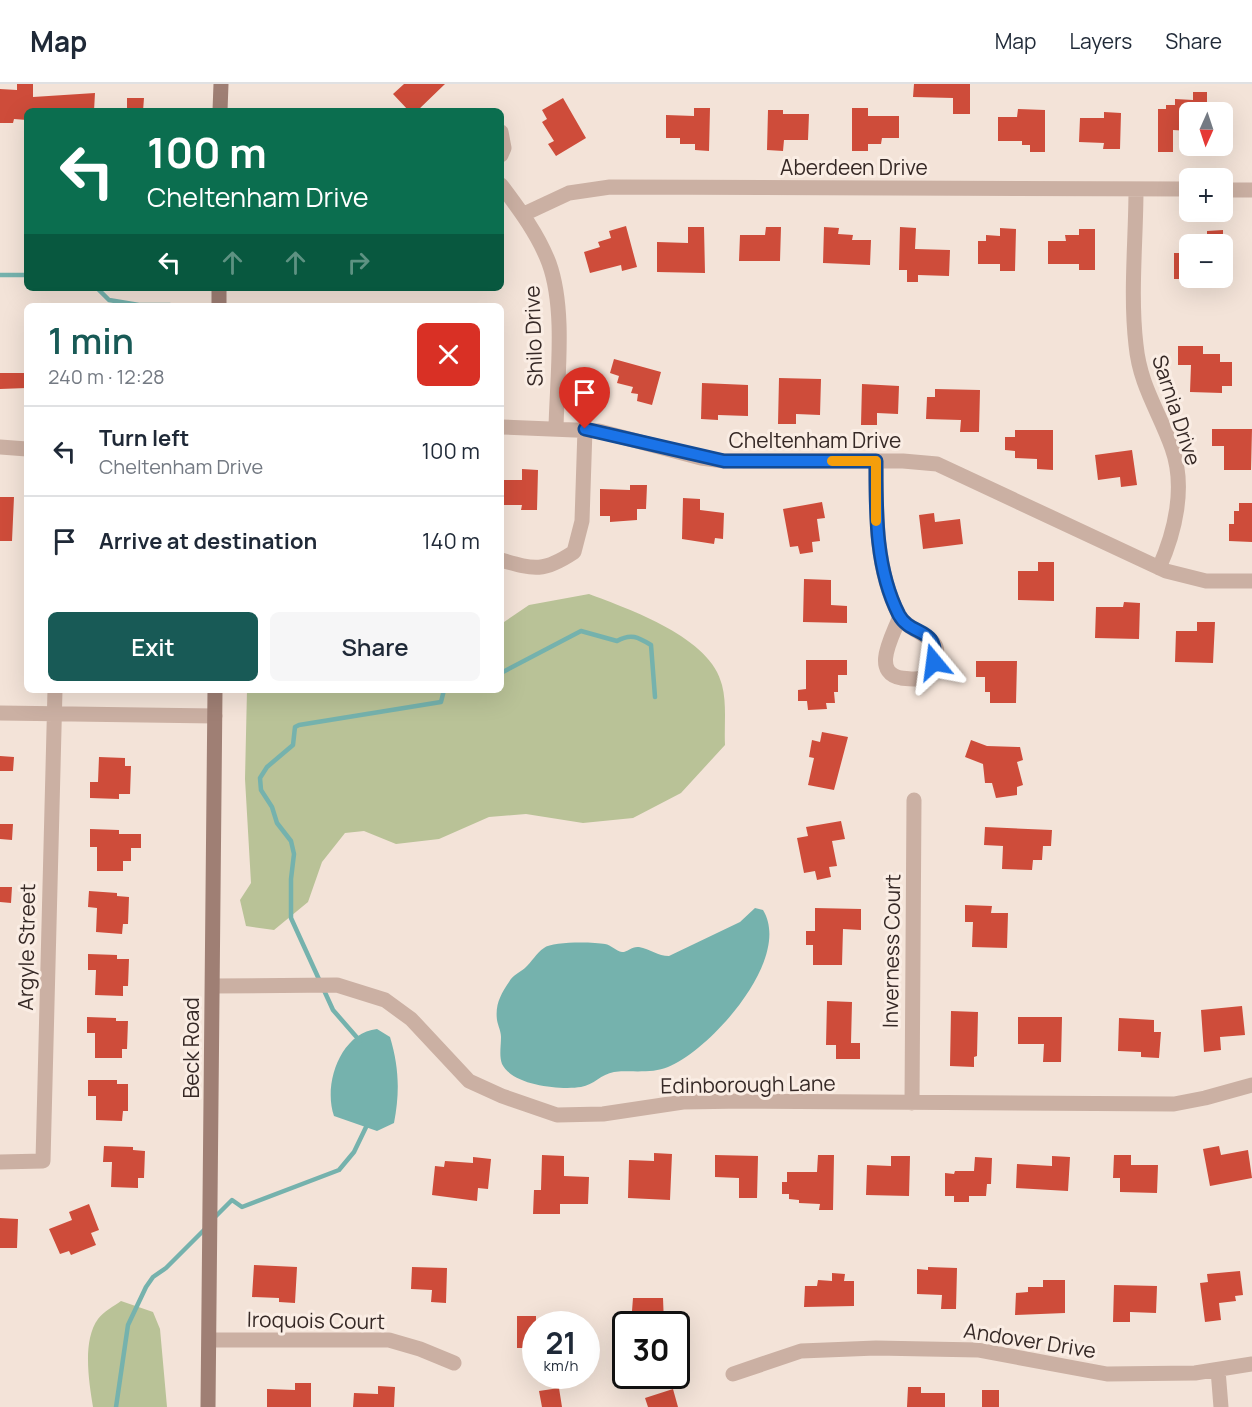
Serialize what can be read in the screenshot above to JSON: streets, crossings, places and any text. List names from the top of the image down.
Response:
{
  "streets": {
    "main road": ["Beck Road"],
    "street": [
      "Aberdeen Drive",
      "Shilo Drive",
      "Sarnia Drive",
      "Cheltenham Drive",
      "Argyle Street",
      "Inverness Court",
      "Edinborough Lane",
      "Iroquois Court",
      "Andover Drive"
    ]
  },
  "crossings": [
    ["Aberdeen Drive", "Shilo Drive"],
    ["Aberdeen Drive", "Sarnia Drive"],
    ["Shilo Drive", "Cheltenham Drive"],
    ["Sarnia Drive", "Cheltenham Drive"],
    ["Inverness Court", "Edinborough Lane"],
    ["Beck Road", "Edinborough Lane"],
    ["Beck Road", "Iroquois Court"]
  ],
  "north": "bottom",
  "page": {
    "header": "Map",
    "nav": ["Map", "Layers", "Share"],
    "map_buttons": ["+", "−"],
    "turn": ["100 m", "Cheltenham Drive"],
    "heading": ["1 min", "240 m · 12:28"],
    "list": [
      {
        "name": "Turn left",
        "note": "Cheltenham Drive",
        "value": "100 m"
      },
      {
        "name": "Arrive at destination",
        "value": "140 m"
      }
    ],
    "buttons": ["Exit", "Share"],
    "speed": "21 km/h",
    "limit": "30"
  }
}
